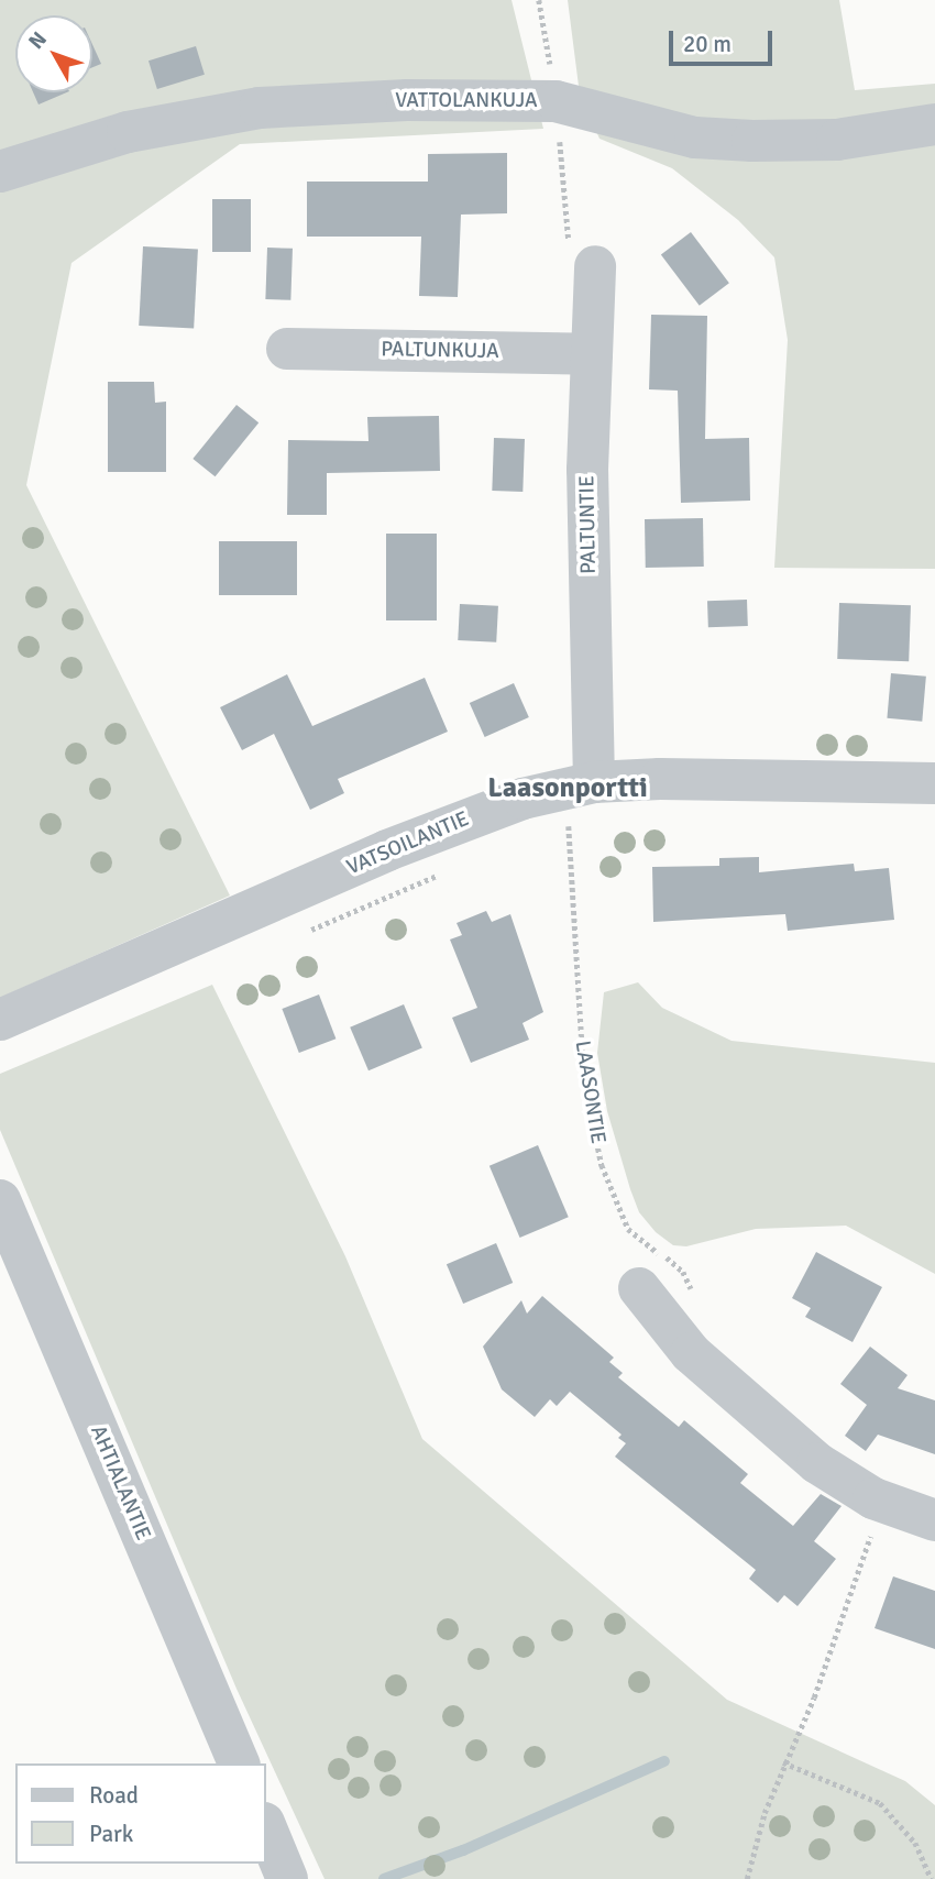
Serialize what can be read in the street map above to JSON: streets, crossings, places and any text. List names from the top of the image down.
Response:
{
  "streets": {
    "street": [
      "VATTOLANKUJA",
      "PALTUNKUJA",
      "PALTUNTIE",
      "VATSOILANTIE",
      "AHTIALANTIE"
    ],
    "path": ["LAASONTIE"]
  },
  "crossings": [
    ["PALTUNKUJA", "PALTUNTIE"],
    ["PALTUNTIE", "VATSOILANTIE"]
  ],
  "districts": ["Laasonportti"],
  "legend": ["Road", "Park"],
  "scale_bar": "20 m",
  "north": "top left"
}
